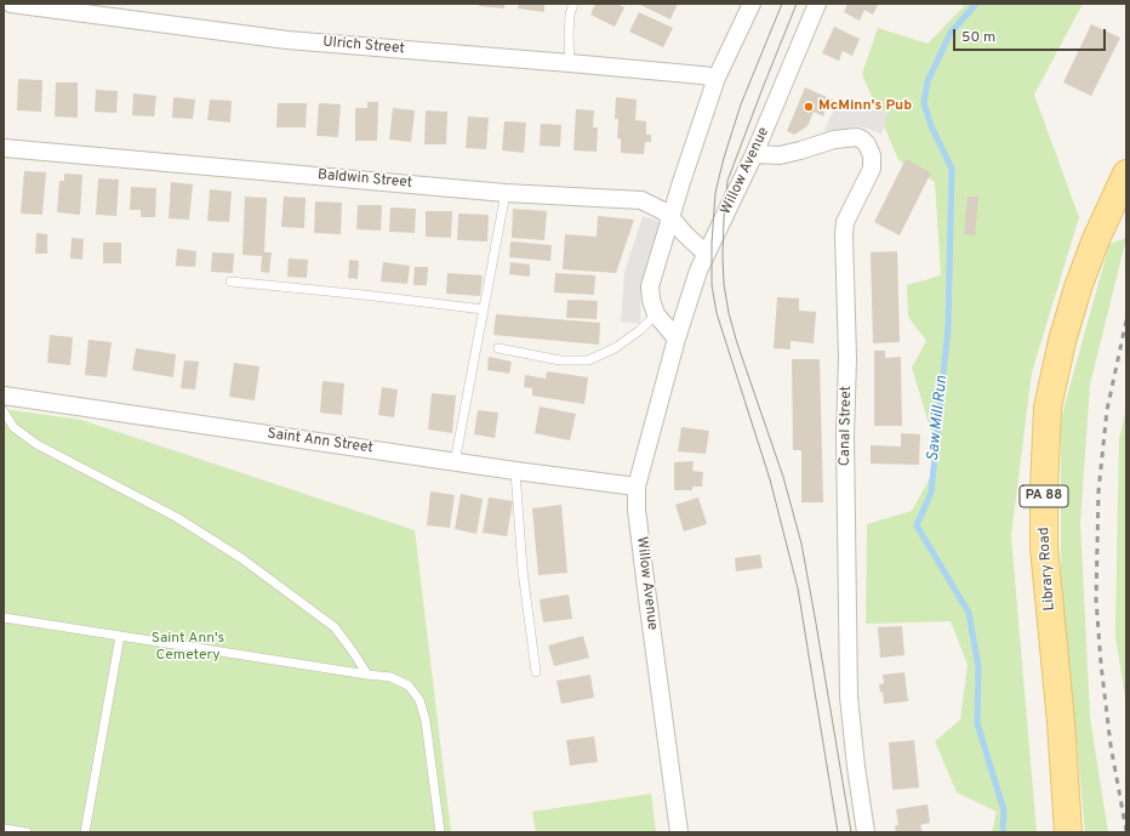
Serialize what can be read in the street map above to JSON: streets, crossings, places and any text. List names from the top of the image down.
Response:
{
  "streets": {
    "main road": ["PA 88", "Library Road"],
    "street": [
      "Ulrich Street",
      "Willow Avenue",
      "Baldwin Street",
      "Canal Street",
      "Saint Ann Street"
    ]
  },
  "crossings": [
    ["Willow Avenue", "Baldwin Street"],
    ["Willow Avenue", "Canal Street"],
    ["Willow Avenue", "Saint Ann Street"]
  ],
  "water": ["Saw Mill Run"],
  "parks": ["Saint Ann's Cemetery"],
  "places": ["McMinn's Pub"],
  "scale_bar": "50 m"
}
